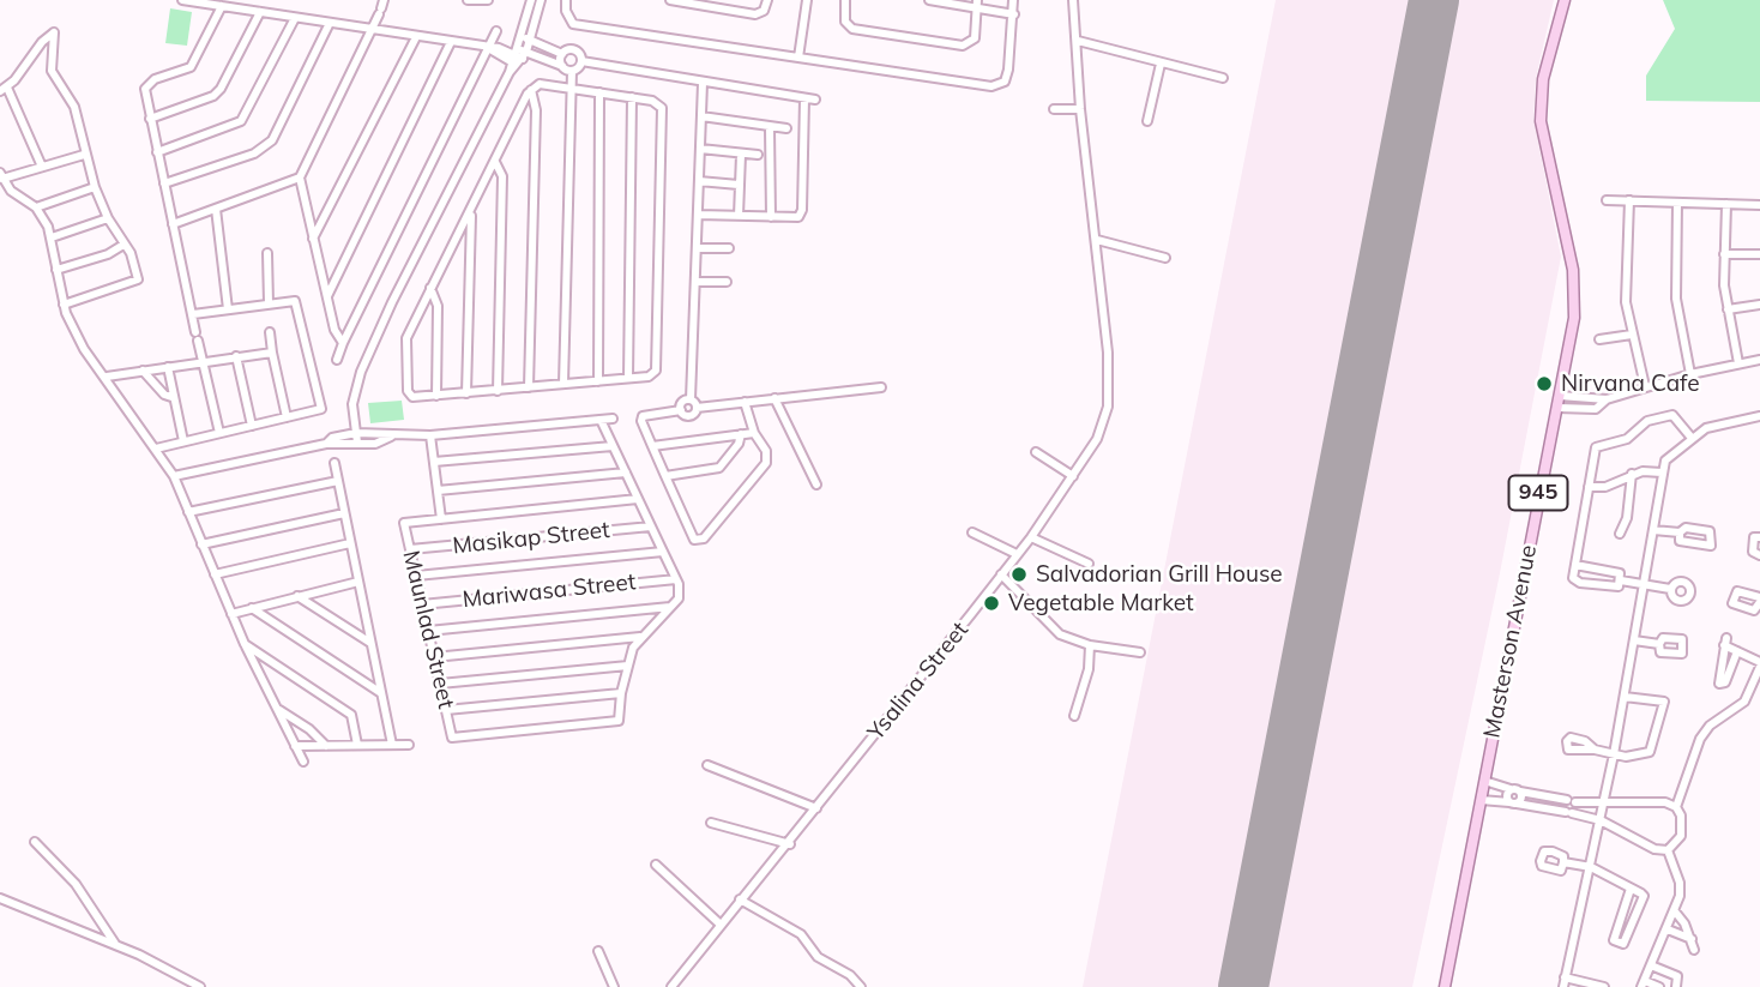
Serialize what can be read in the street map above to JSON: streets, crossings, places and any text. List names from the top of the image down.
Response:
{
  "streets": {
    "main road": ["945", "Masterson Avenue"],
    "street": [
      "Masikap Street",
      "Mariwasa Street",
      "Maunlad Street",
      "Ysalina Street"
    ]
  },
  "crossings": [
    ["Masikap Street", "Maunlad Street"],
    ["Mariwasa Street", "Maunlad Street"]
  ],
  "places": ["Nirvana Cafe", "Salvadorian Grill House", "Vegetable Market"]
}
